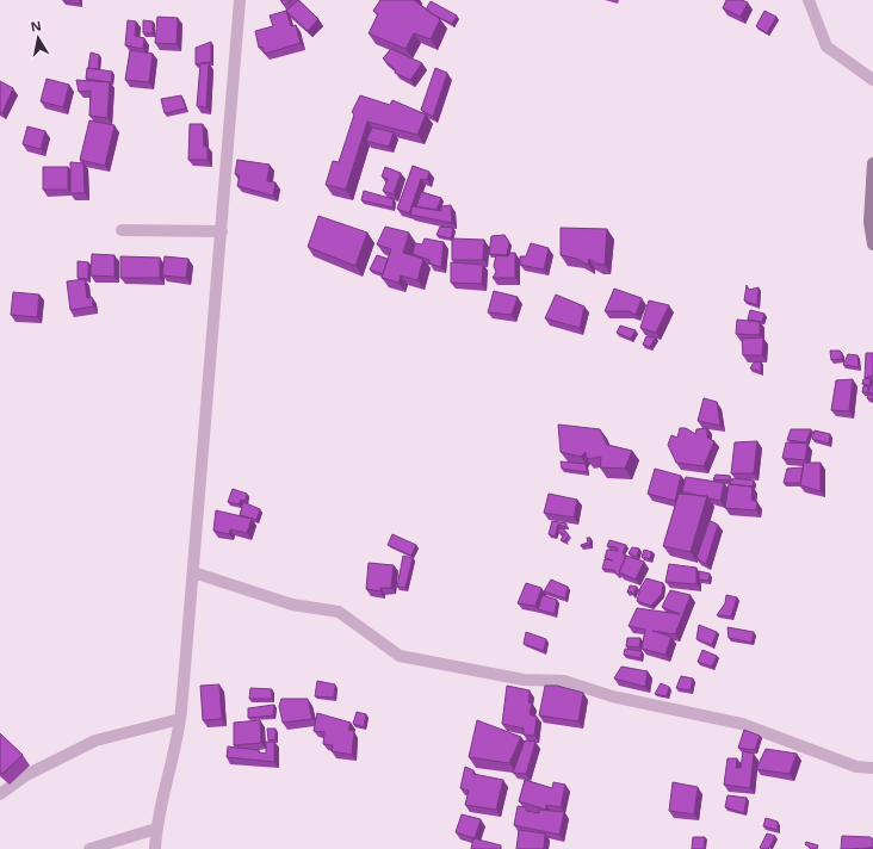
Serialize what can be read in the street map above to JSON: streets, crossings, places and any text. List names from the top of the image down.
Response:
{
  "north": "top"
}
